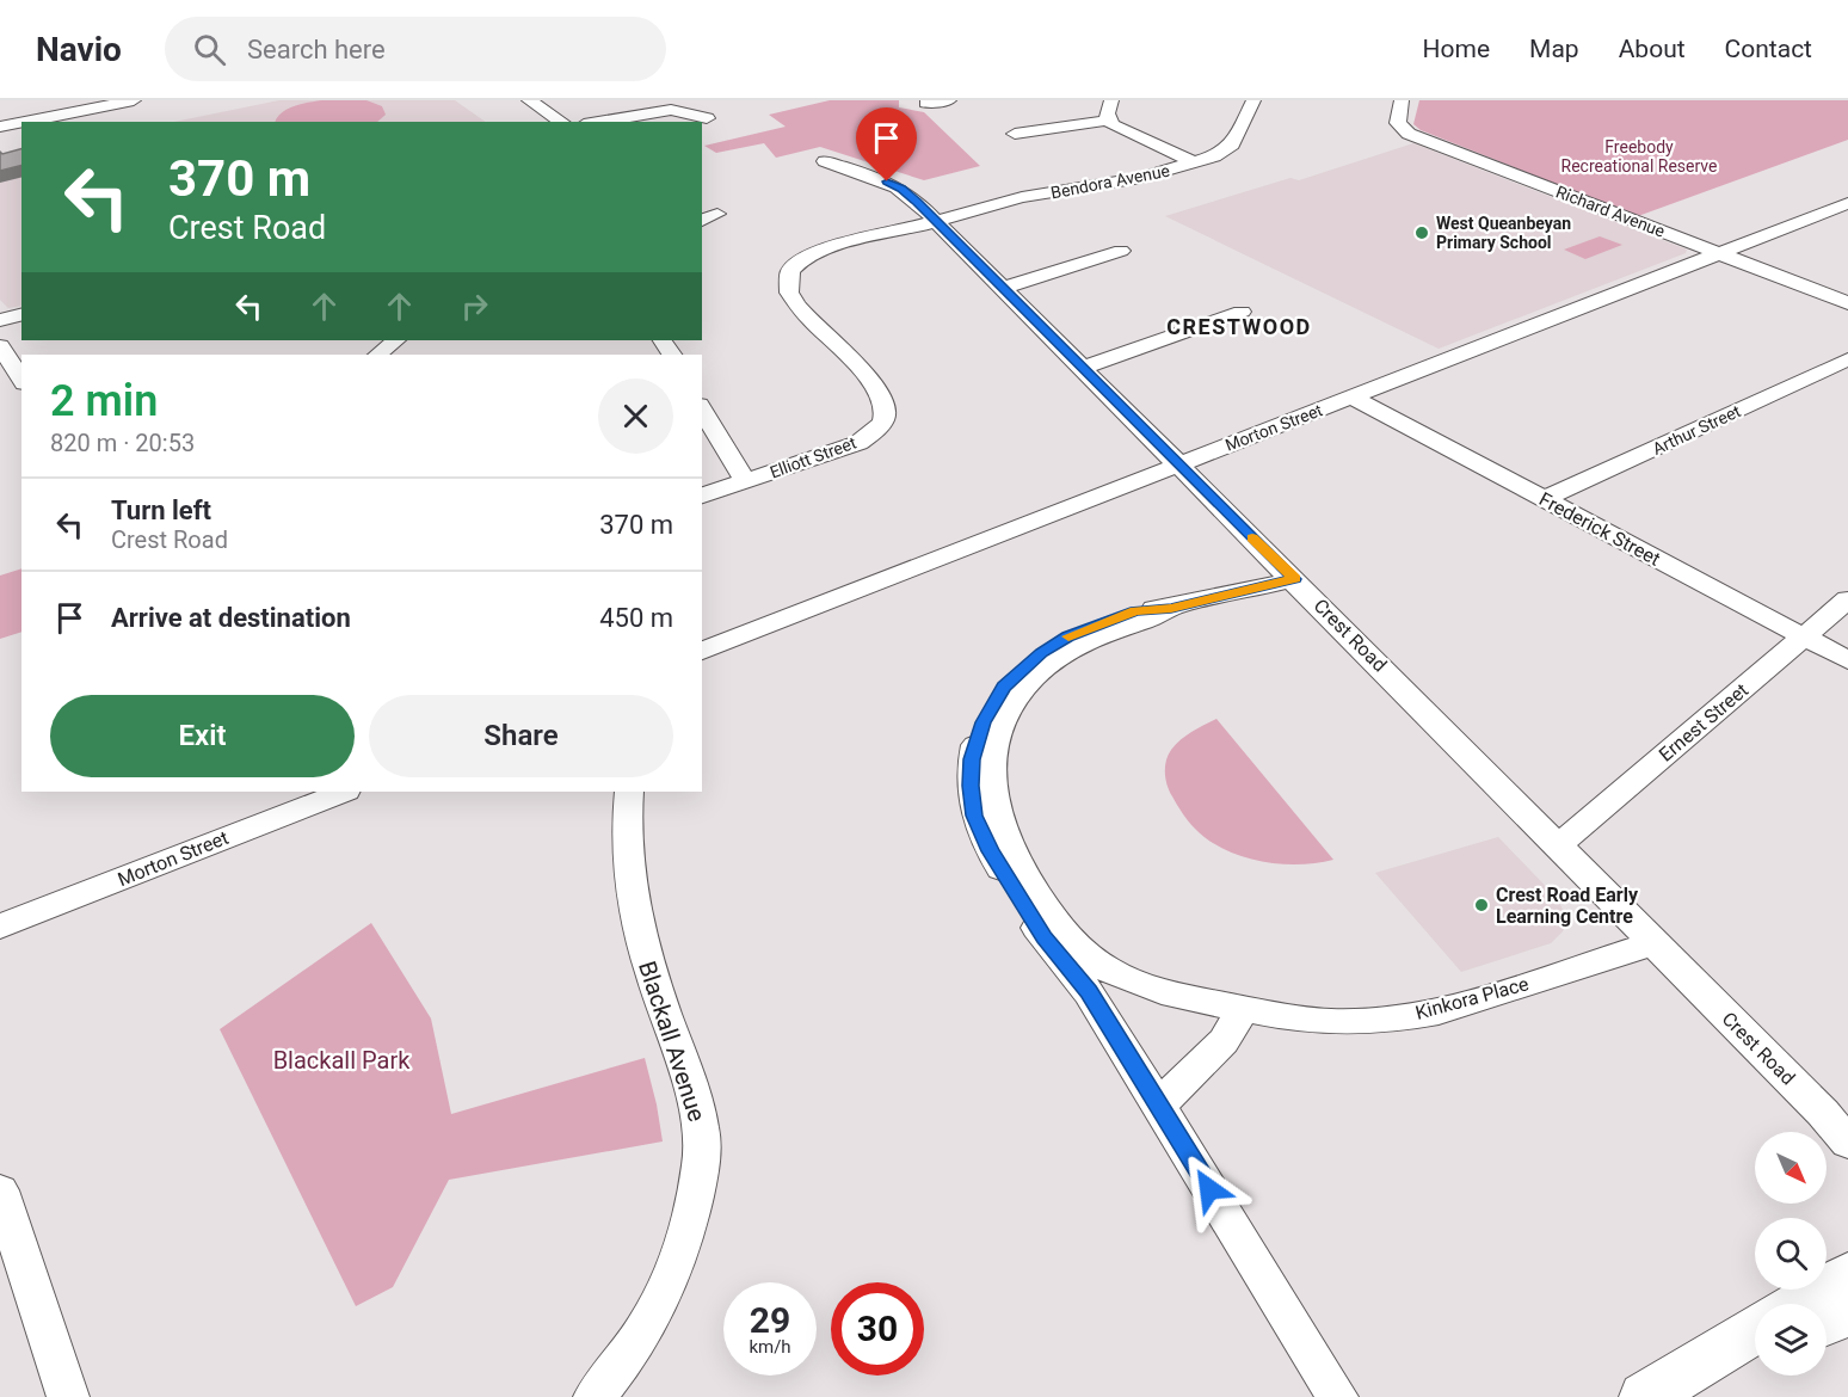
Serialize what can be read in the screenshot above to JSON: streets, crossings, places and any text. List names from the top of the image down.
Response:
{
  "streets": {
    "street": [
      "Bendora Avenue",
      "Richard Avenue",
      "Morton Street",
      "Arthur Street",
      "Elliott Street",
      "Frederick Street",
      "Crest Road",
      "Ernest Street",
      "Kinkora Place",
      "Blackall Avenue"
    ]
  },
  "crossings": [
    ["Bendora Avenue", "Elliott Street"],
    ["Bendora Avenue", "Crest Road"],
    ["Richard Avenue", "Morton Street"],
    ["Morton Street", "Frederick Street"],
    ["Morton Street", "Crest Road"],
    ["Arthur Street", "Frederick Street"],
    ["Elliott Street", "Crest Road"],
    ["Frederick Street", "Ernest Street"],
    ["Crest Road", "Ernest Street"],
    ["Crest Road", "Kinkora Place"]
  ],
  "districts": ["CRESTWOOD"],
  "parks": ["Freebody Recreational Reserve", "Blackall Park"],
  "places": ["West Queanbeyan Primary School", "Crest Road Early Learning Centre"],
  "north": "bottom right",
  "page": {
    "header": "Navio",
    "search": "Search here",
    "nav": [
      "Home",
      "Map",
      "About",
      "Contact"
    ],
    "turn": ["370 m", "Crest Road"],
    "heading": ["2 min", "820 m · 20:53"],
    "list": [
      {
        "name": "Turn left",
        "note": "Crest Road",
        "value": "370 m"
      },
      {
        "name": "Arrive at destination",
        "value": "450 m"
      }
    ],
    "buttons": ["Exit", "Share"],
    "speed": "29 km/h",
    "limit": "30"
  }
}
